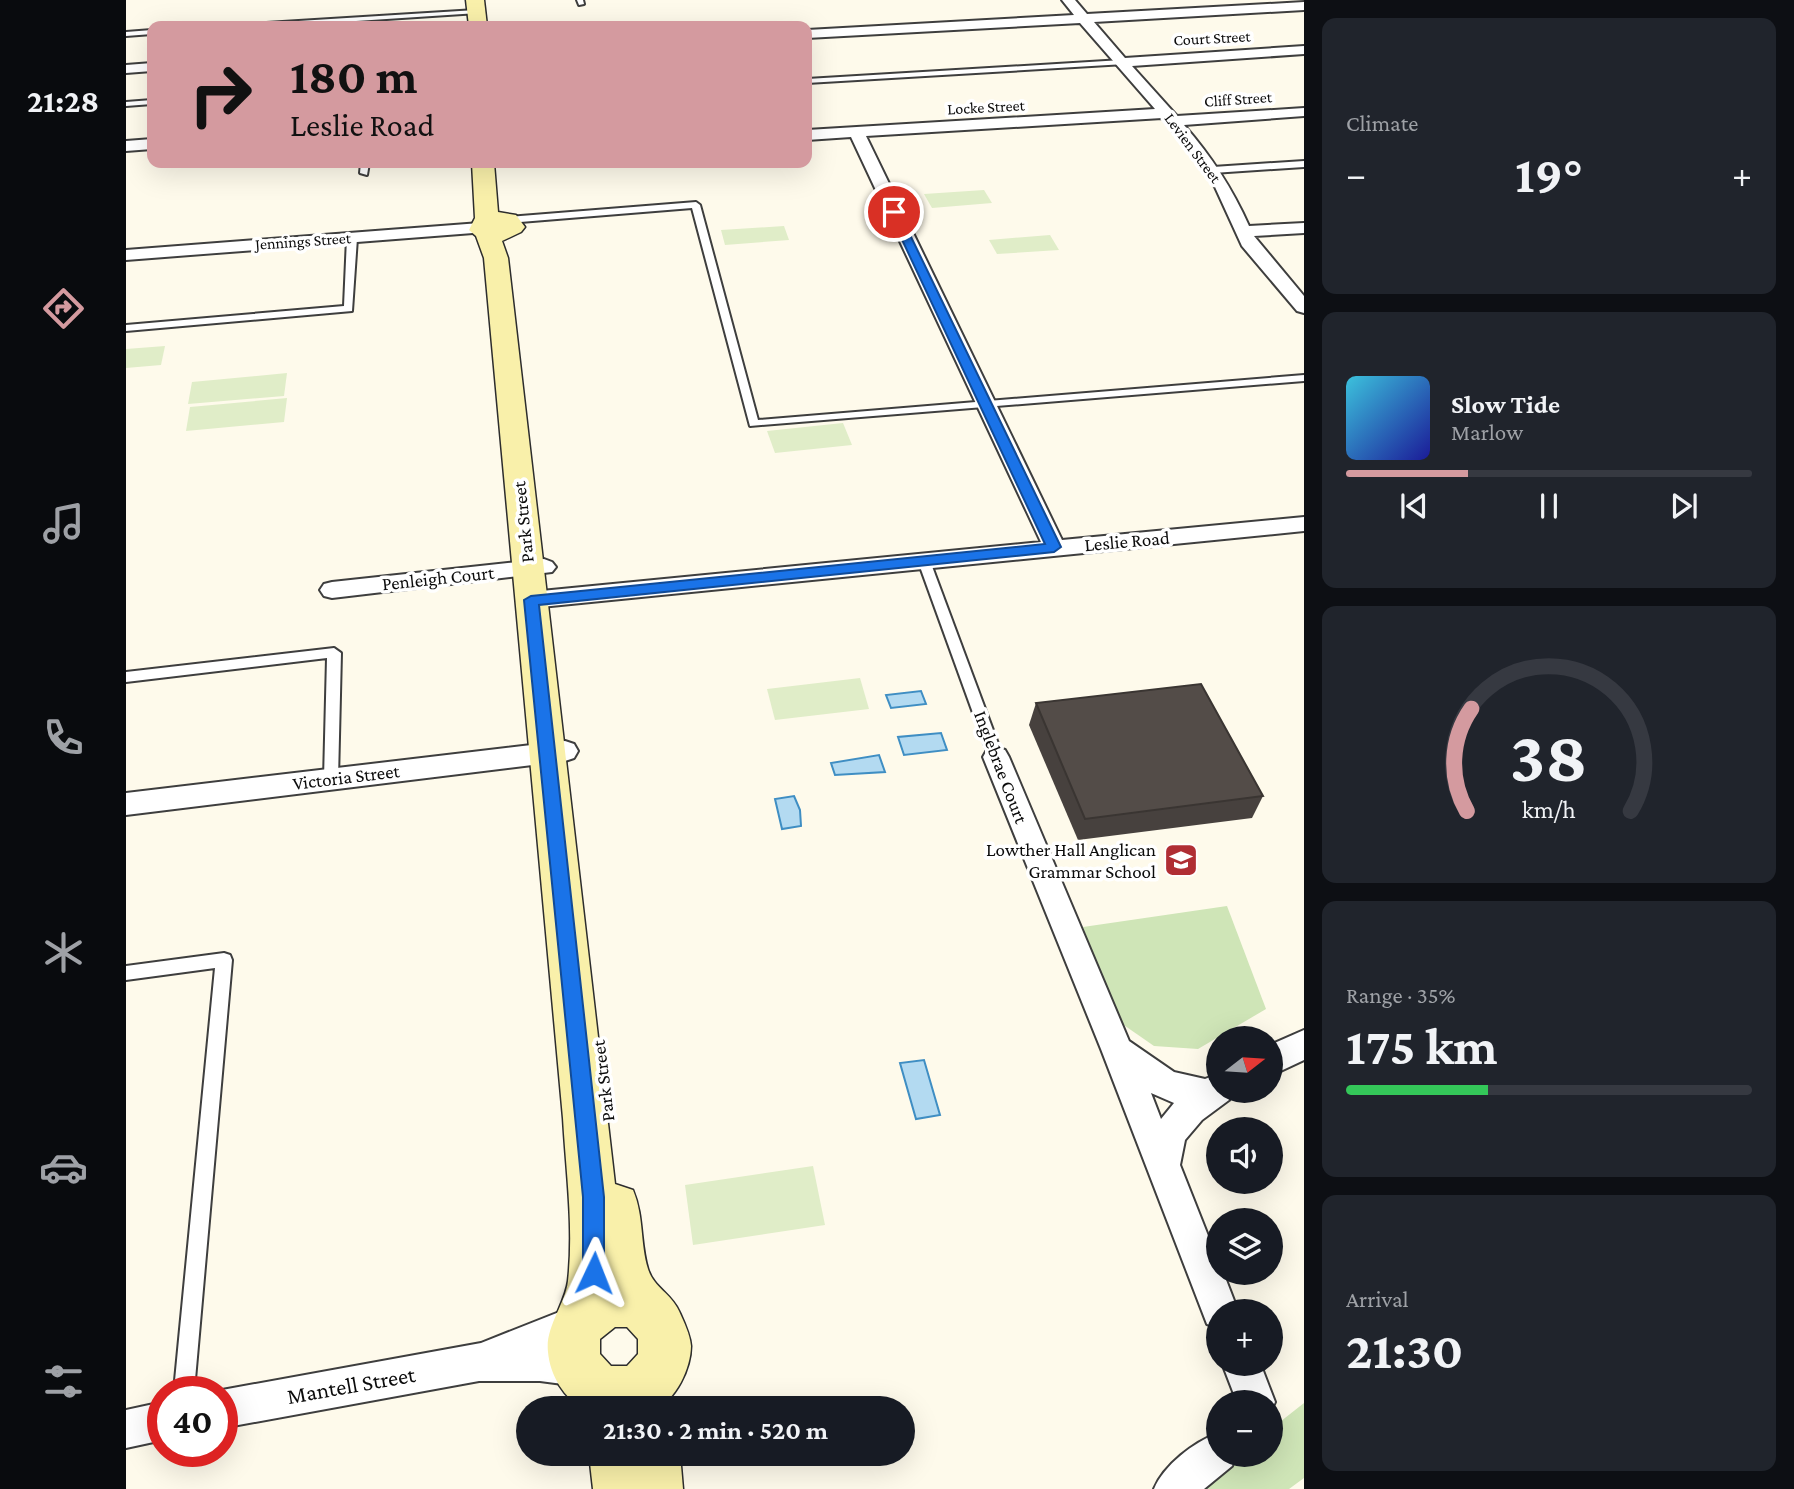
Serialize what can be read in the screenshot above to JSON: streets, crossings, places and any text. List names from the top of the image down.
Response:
{
  "streets": {
    "street": [
      "Court Street",
      "Cliff Street",
      "Locke Street",
      "Levien Street",
      "Jennings Street",
      "Park Street",
      "Leslie Road",
      "Penleigh Court",
      "Inglebrae Court",
      "Victoria Street",
      "Mantell Street"
    ]
  },
  "crossings": [
    ["Court Street", "Levien Street"],
    ["Cliff Street", "Locke Street"],
    ["Cliff Street", "Levien Street"],
    ["Locke Street", "Levien Street"],
    ["Jennings Street", "Park Street"],
    ["Park Street", "Leslie Road"],
    ["Park Street", "Penleigh Court"],
    ["Park Street", "Victoria Street"],
    ["Park Street", "Mantell Street"],
    ["Leslie Road", "Penleigh Court"],
    ["Leslie Road", "Inglebrae Court"]
  ],
  "places": {
    "school or university": ["Lowther Hall Anglican Grammar School"]
  },
  "north": "right",
  "page": {
    "tabs": "21:28",
    "tile": [
      "Climate",
      ["Range · 35%", "175 km"],
      ["Arrival", "21:30"]
    ],
    "turn": ["180 m", "Leslie Road"],
    "heat": ["−", "19°", "+"],
    "song": ["Slow Tide", "Marlow"],
    "map_buttons": ["+", "−"],
    "limit": "40",
    "trip": "21:30 · 2 min · 520 m",
    "gauge": ["38", "km/h"]
  }
}
